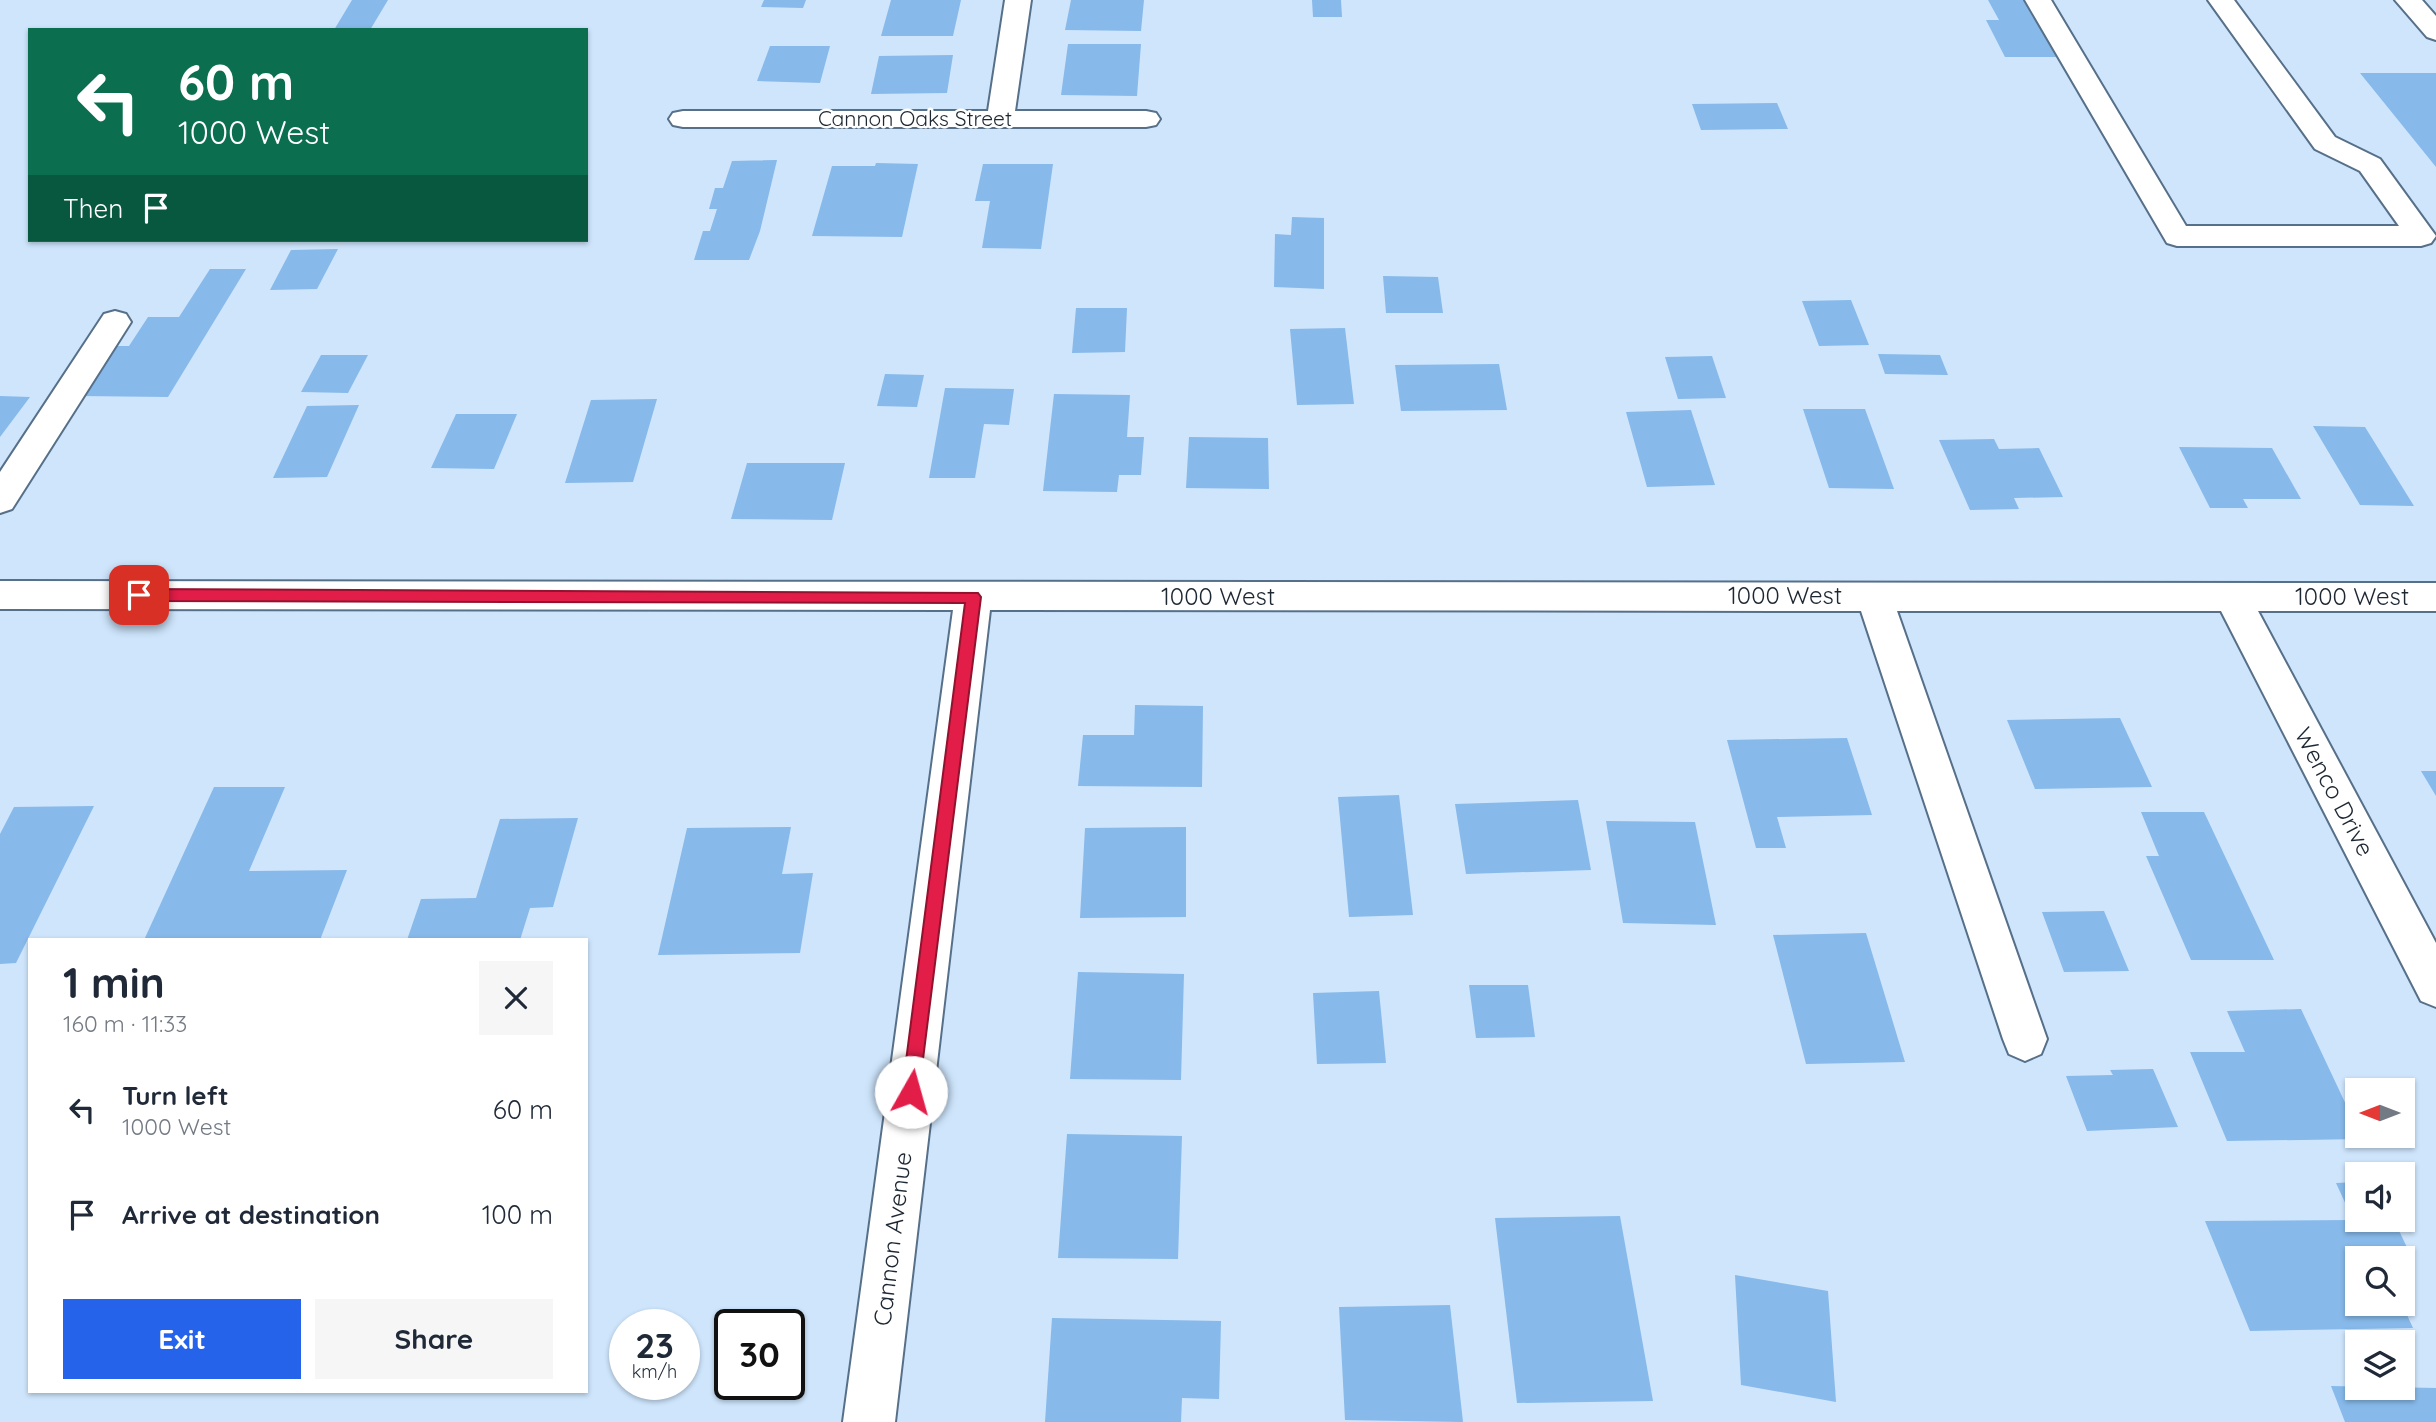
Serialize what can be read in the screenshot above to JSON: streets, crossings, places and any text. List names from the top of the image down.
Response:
{
  "streets": {
    "street": [
      "Cannon Oaks Street",
      "1000 West",
      "Wenco Drive",
      "Cannon Avenue"
    ]
  },
  "crossings": [
    ["1000 West", "Wenco Drive"],
    ["1000 West", "Cannon Avenue"]
  ],
  "north": "left",
  "page": {
    "turn": ["60 m", "1000 West"],
    "then": "Then",
    "heading": ["1 min", "160 m · 11:33"],
    "list": [
      {
        "name": "Turn left",
        "note": "1000 West",
        "value": "60 m"
      },
      {
        "name": "Arrive at destination",
        "value": "100 m"
      }
    ],
    "buttons": ["Exit", "Share"],
    "speed": "23 km/h",
    "limit": "30"
  }
}
